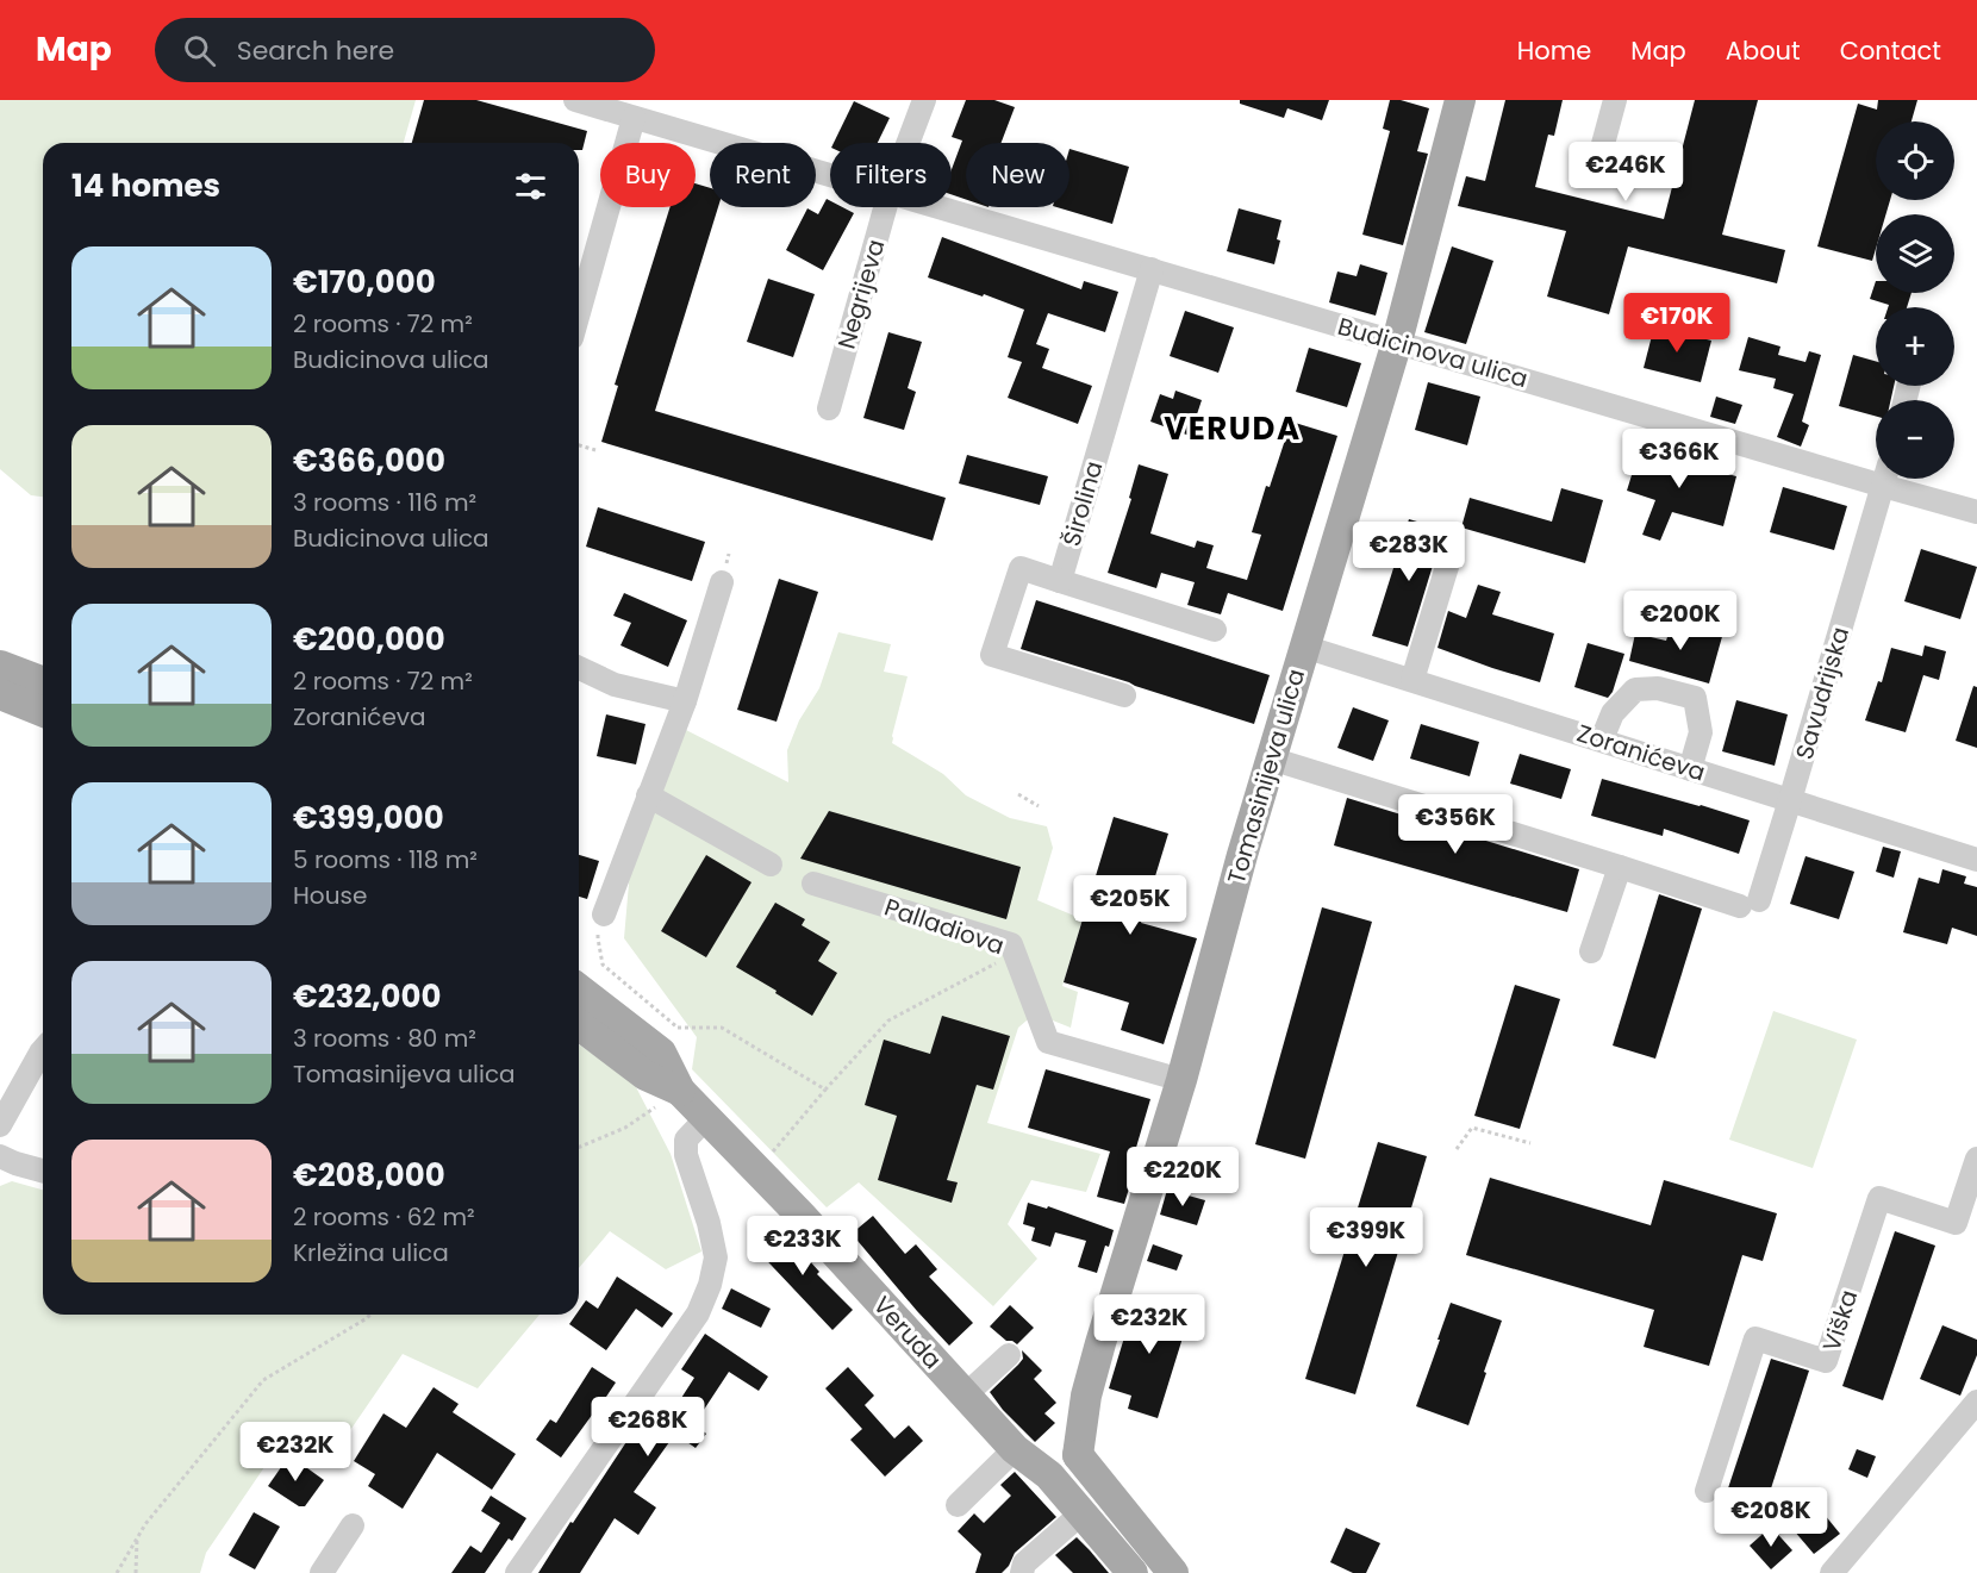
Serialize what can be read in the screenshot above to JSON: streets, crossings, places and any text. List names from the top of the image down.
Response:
{
  "streets": {
    "main road": ["Tomasinijeva ulica", "Veruda"],
    "street": [
      "Negrijeva",
      "Budicinova ulica",
      "Širolina",
      "Savudrijska",
      "Zoranićeva",
      "Palladiova",
      "Viška"
    ]
  },
  "crossings": [
    ["Budicinova ulica", "Širolina"],
    ["Budicinova ulica", "Tomasinijeva ulica"],
    ["Savudrijska", "Zoranićeva"],
    ["Zoranićeva", "Tomasinijeva ulica"],
    ["Tomasinijeva ulica", "Palladiova"]
  ],
  "districts": ["VERUDA"],
  "page": {
    "header": "Map",
    "search": "Search here",
    "nav": [
      "Home",
      "Map",
      "About",
      "Contact"
    ],
    "map_buttons": ["+", "−"],
    "price": [
      "€246K",
      "€170K",
      "€366K",
      "€283K",
      "€200K",
      "€356K",
      "€205K",
      "€220K",
      "€399K",
      "€233K",
      "€232K",
      "€268K",
      "€232K",
      "€208K"
    ],
    "chip": [
      "Buy",
      "Rent",
      "Filters",
      "New"
    ],
    "heading": "14 homes",
    "list": [
      {
        "name": "€170,000",
        "note": "2 rooms · 72 m² · Budicinova ulica"
      },
      {
        "name": "€366,000",
        "note": "3 rooms · 116 m² · Budicinova ulica"
      },
      {
        "name": "€200,000",
        "note": "2 rooms · 72 m² · Zoranićeva"
      },
      {
        "name": "€399,000",
        "note": "5 rooms · 118 m² · House"
      },
      {
        "name": "€232,000",
        "note": "3 rooms · 80 m² · Tomasinijeva ulica"
      },
      {
        "name": "€208,000",
        "note": "2 rooms · 62 m² · Krležina ulica"
      }
    ]
  }
}
